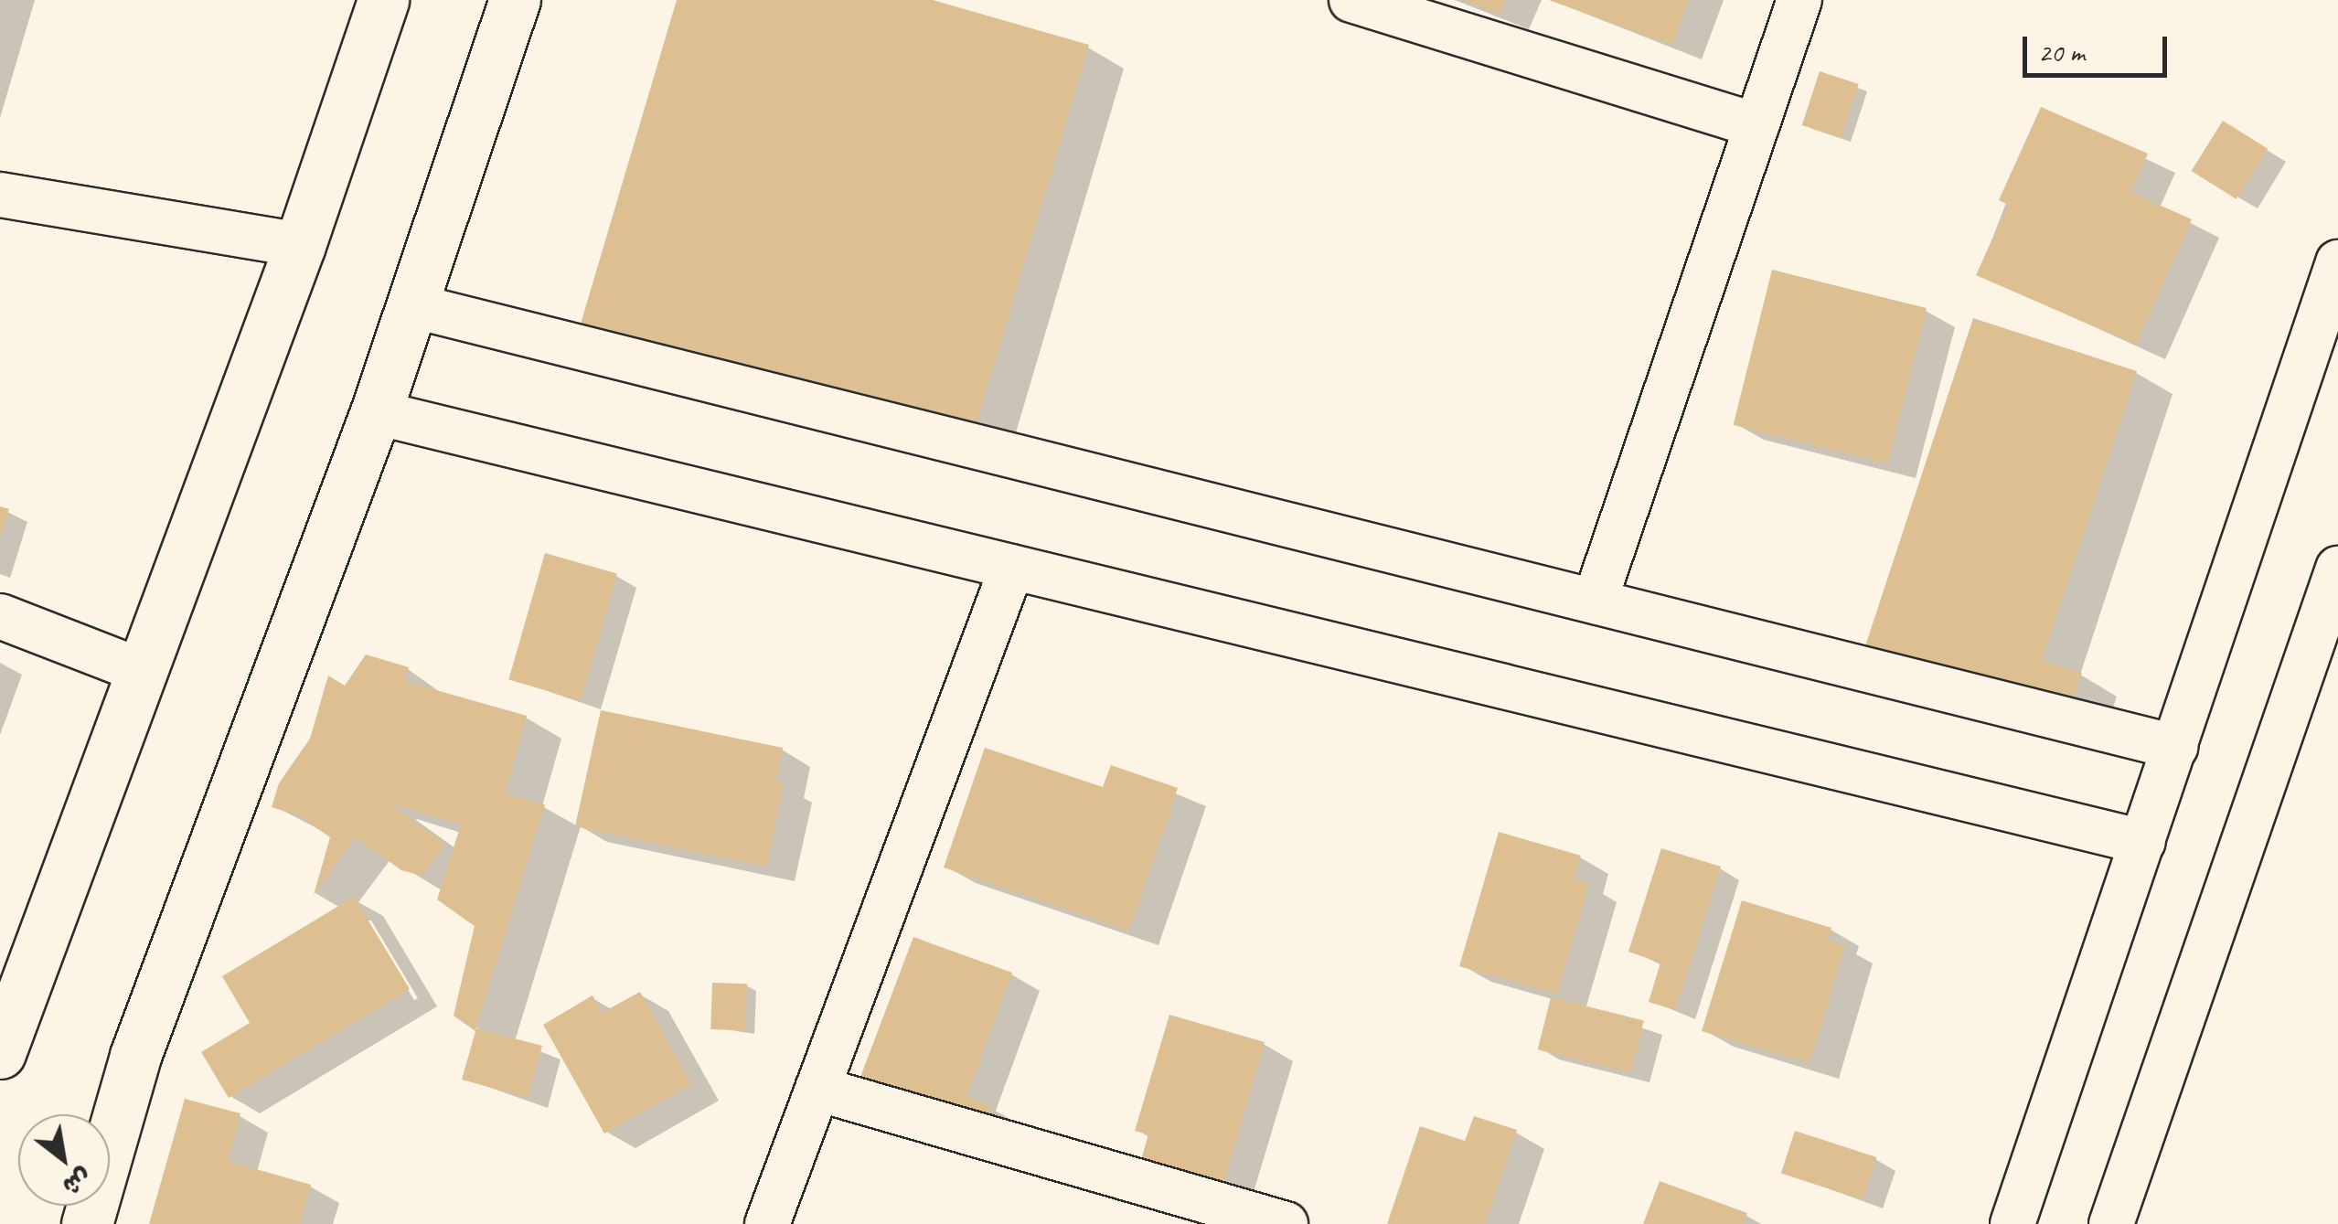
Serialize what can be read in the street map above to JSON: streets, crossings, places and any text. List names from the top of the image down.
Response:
{
  "scale_bar": "20 m",
  "north": "bottom right"
}
